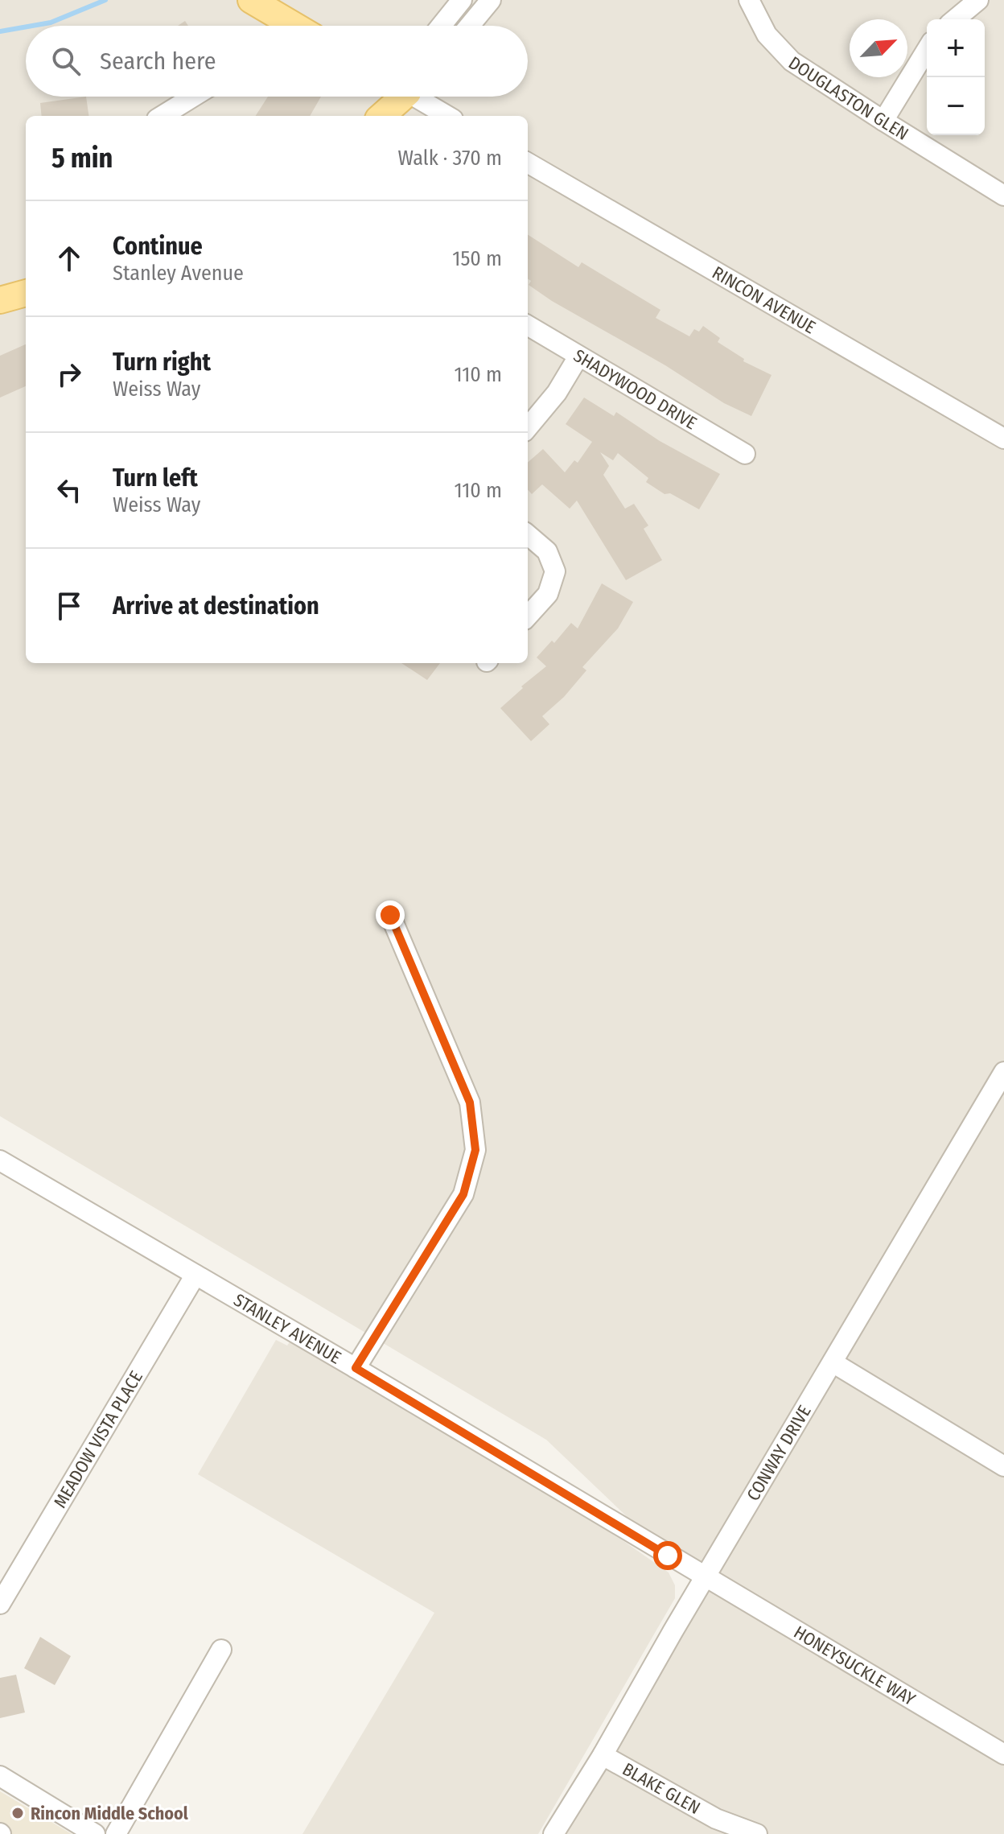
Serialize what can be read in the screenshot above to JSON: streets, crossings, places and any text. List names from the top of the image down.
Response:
{
  "streets": {
    "street": [
      "DOUGLASTON GLEN",
      "RINCON AVENUE",
      "SHADYWOOD DRIVE",
      "STANLEY AVENUE",
      "MEADOW VISTA PLACE",
      "CONWAY DRIVE",
      "HONEYSUCKLE WAY",
      "BLAKE GLEN"
    ]
  },
  "crossings": [
    ["STANLEY AVENUE", "MEADOW VISTA PLACE"],
    ["STANLEY AVENUE", "CONWAY DRIVE"],
    ["STANLEY AVENUE", "HONEYSUCKLE WAY"],
    ["CONWAY DRIVE", "HONEYSUCKLE WAY"],
    ["CONWAY DRIVE", "BLAKE GLEN"]
  ],
  "places": ["Rincon Middle School"],
  "north": "top right",
  "page": {
    "map_buttons": ["+", "−"],
    "search": "Search here",
    "heading": ["5 min", "Walk · 370 m"],
    "list": [
      ["Continue", "Stanley Avenue", "150 m"],
      ["Turn right", "Weiss Way", "110 m"],
      ["Turn left", "Weiss Way", "110 m"],
      "Arrive at destination"
    ]
  }
}
